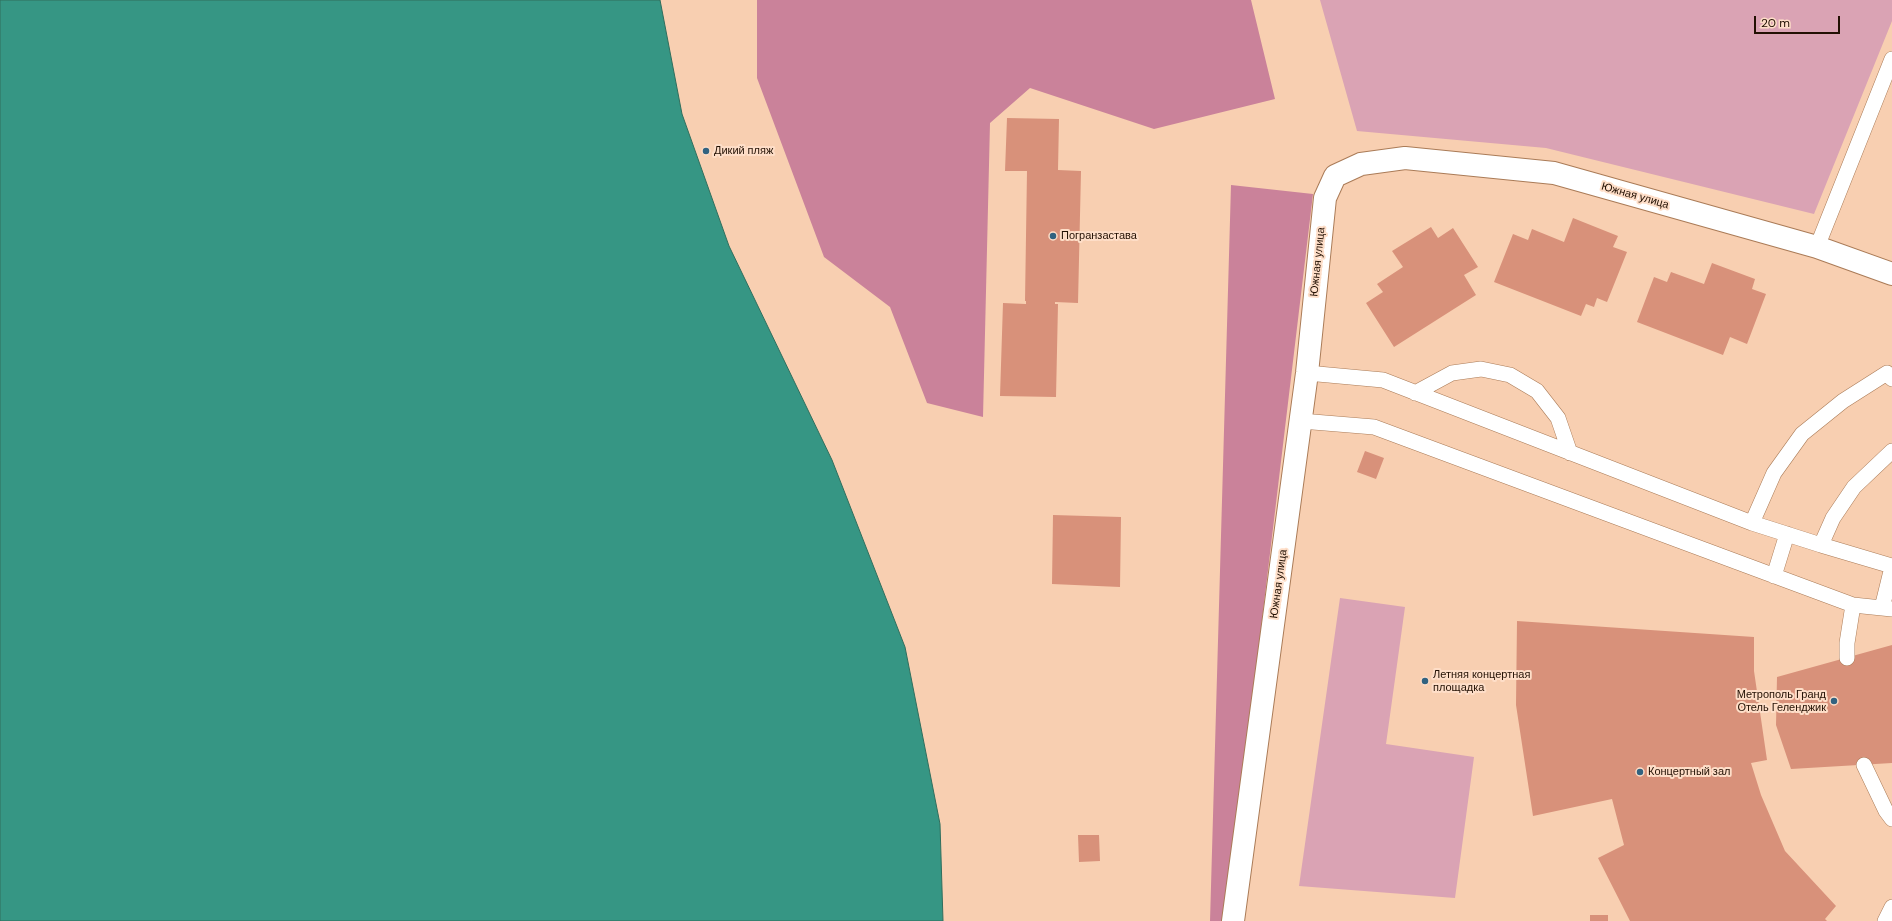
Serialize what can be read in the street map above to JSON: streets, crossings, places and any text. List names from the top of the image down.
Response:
{
  "streets": {
    "street": ["Южная улица"]
  },
  "places": [
    "Дикий пляж",
    "Погранзастава",
    "Летняя концертная площадка",
    "Метрополь Гранд Отель Геленджик",
    "Концертный зал"
  ],
  "scale_bar": "20 m"
}
